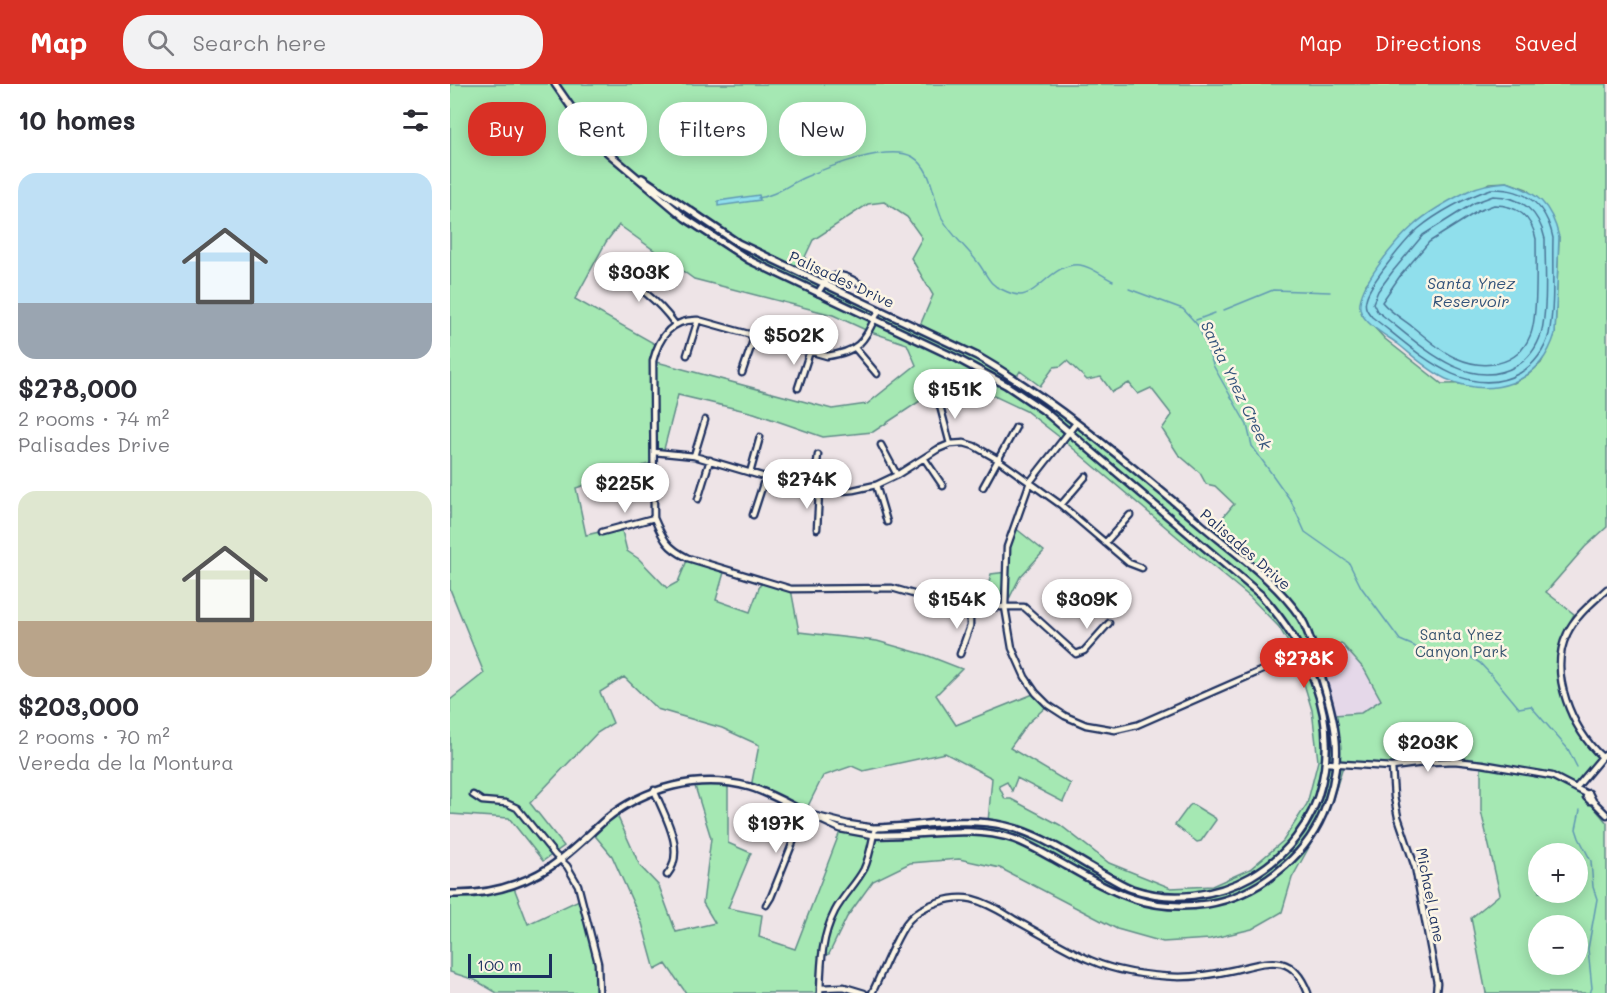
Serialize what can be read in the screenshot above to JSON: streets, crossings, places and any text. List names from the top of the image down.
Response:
{
  "streets": {
    "street": ["Palisades Drive", "Michael Lane"]
  },
  "water": ["Santa Ynez Reservoir", "Santa Ynez Creek"],
  "parks": ["Santa Ynez Canyon Park"],
  "scale_bar": "100 m",
  "page": {
    "header": "Map",
    "search": "Search here",
    "nav": ["Map", "Directions", "Saved"],
    "heading": "10 homes",
    "chip": [
      "Buy",
      "Rent",
      "Filters",
      "New"
    ],
    "list": [
      {
        "name": "$278,000",
        "note": "2 rooms · 74 m² · Palisades Drive"
      },
      {
        "name": "$203,000",
        "note": "2 rooms · 70 m² · Vereda de la Montura"
      }
    ],
    "price": [
      "$303K",
      "$502K",
      "$151K",
      "$274K",
      "$225K",
      "$154K",
      "$309K",
      "$278K",
      "$203K",
      "$197K"
    ],
    "map_buttons": ["+", "−"],
    "scale": "100 m"
  }
}
